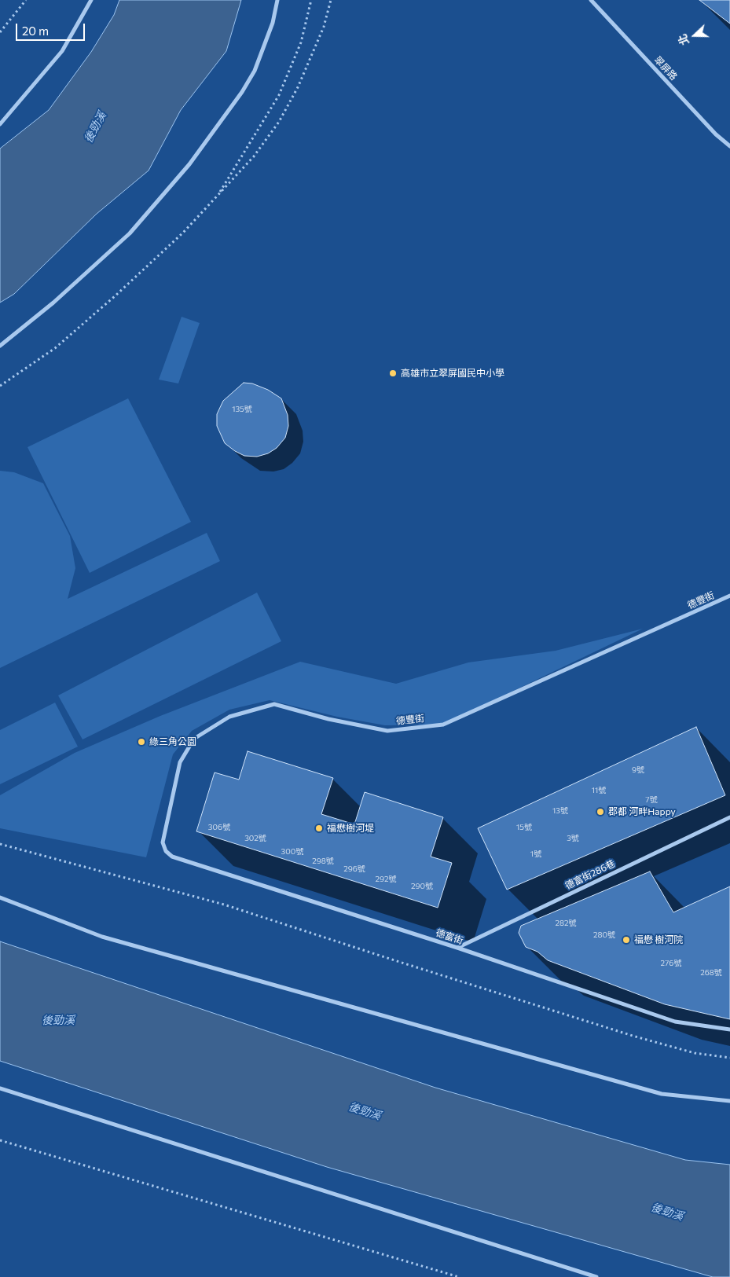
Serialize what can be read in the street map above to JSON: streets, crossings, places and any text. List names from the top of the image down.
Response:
{
  "streets": {
    "street": [
      "翠屏路",
      "德豐街",
      "德富街286巷",
      "德富街"
    ]
  },
  "crossings": [
    ["德豐街", "德富街"],
    ["德富街286巷", "德富街"]
  ],
  "water": ["後勁溪"],
  "places": [
    "高雄市立翠屏國民中小學",
    "綠三角公園",
    "郡都 河畔Happy",
    "福懋樹河堤",
    "福懋 樹河院"
  ],
  "house_numbers": [
    "135號",
    "9號",
    "11號",
    "7號",
    "13號",
    "306號",
    "15號",
    "302號",
    "3號",
    "300號",
    "1號",
    "298號",
    "296號",
    "292號",
    "290號",
    "282號",
    "280號",
    "276號",
    "268號"
  ],
  "scale_bar": "20 m",
  "north": "left"
}
